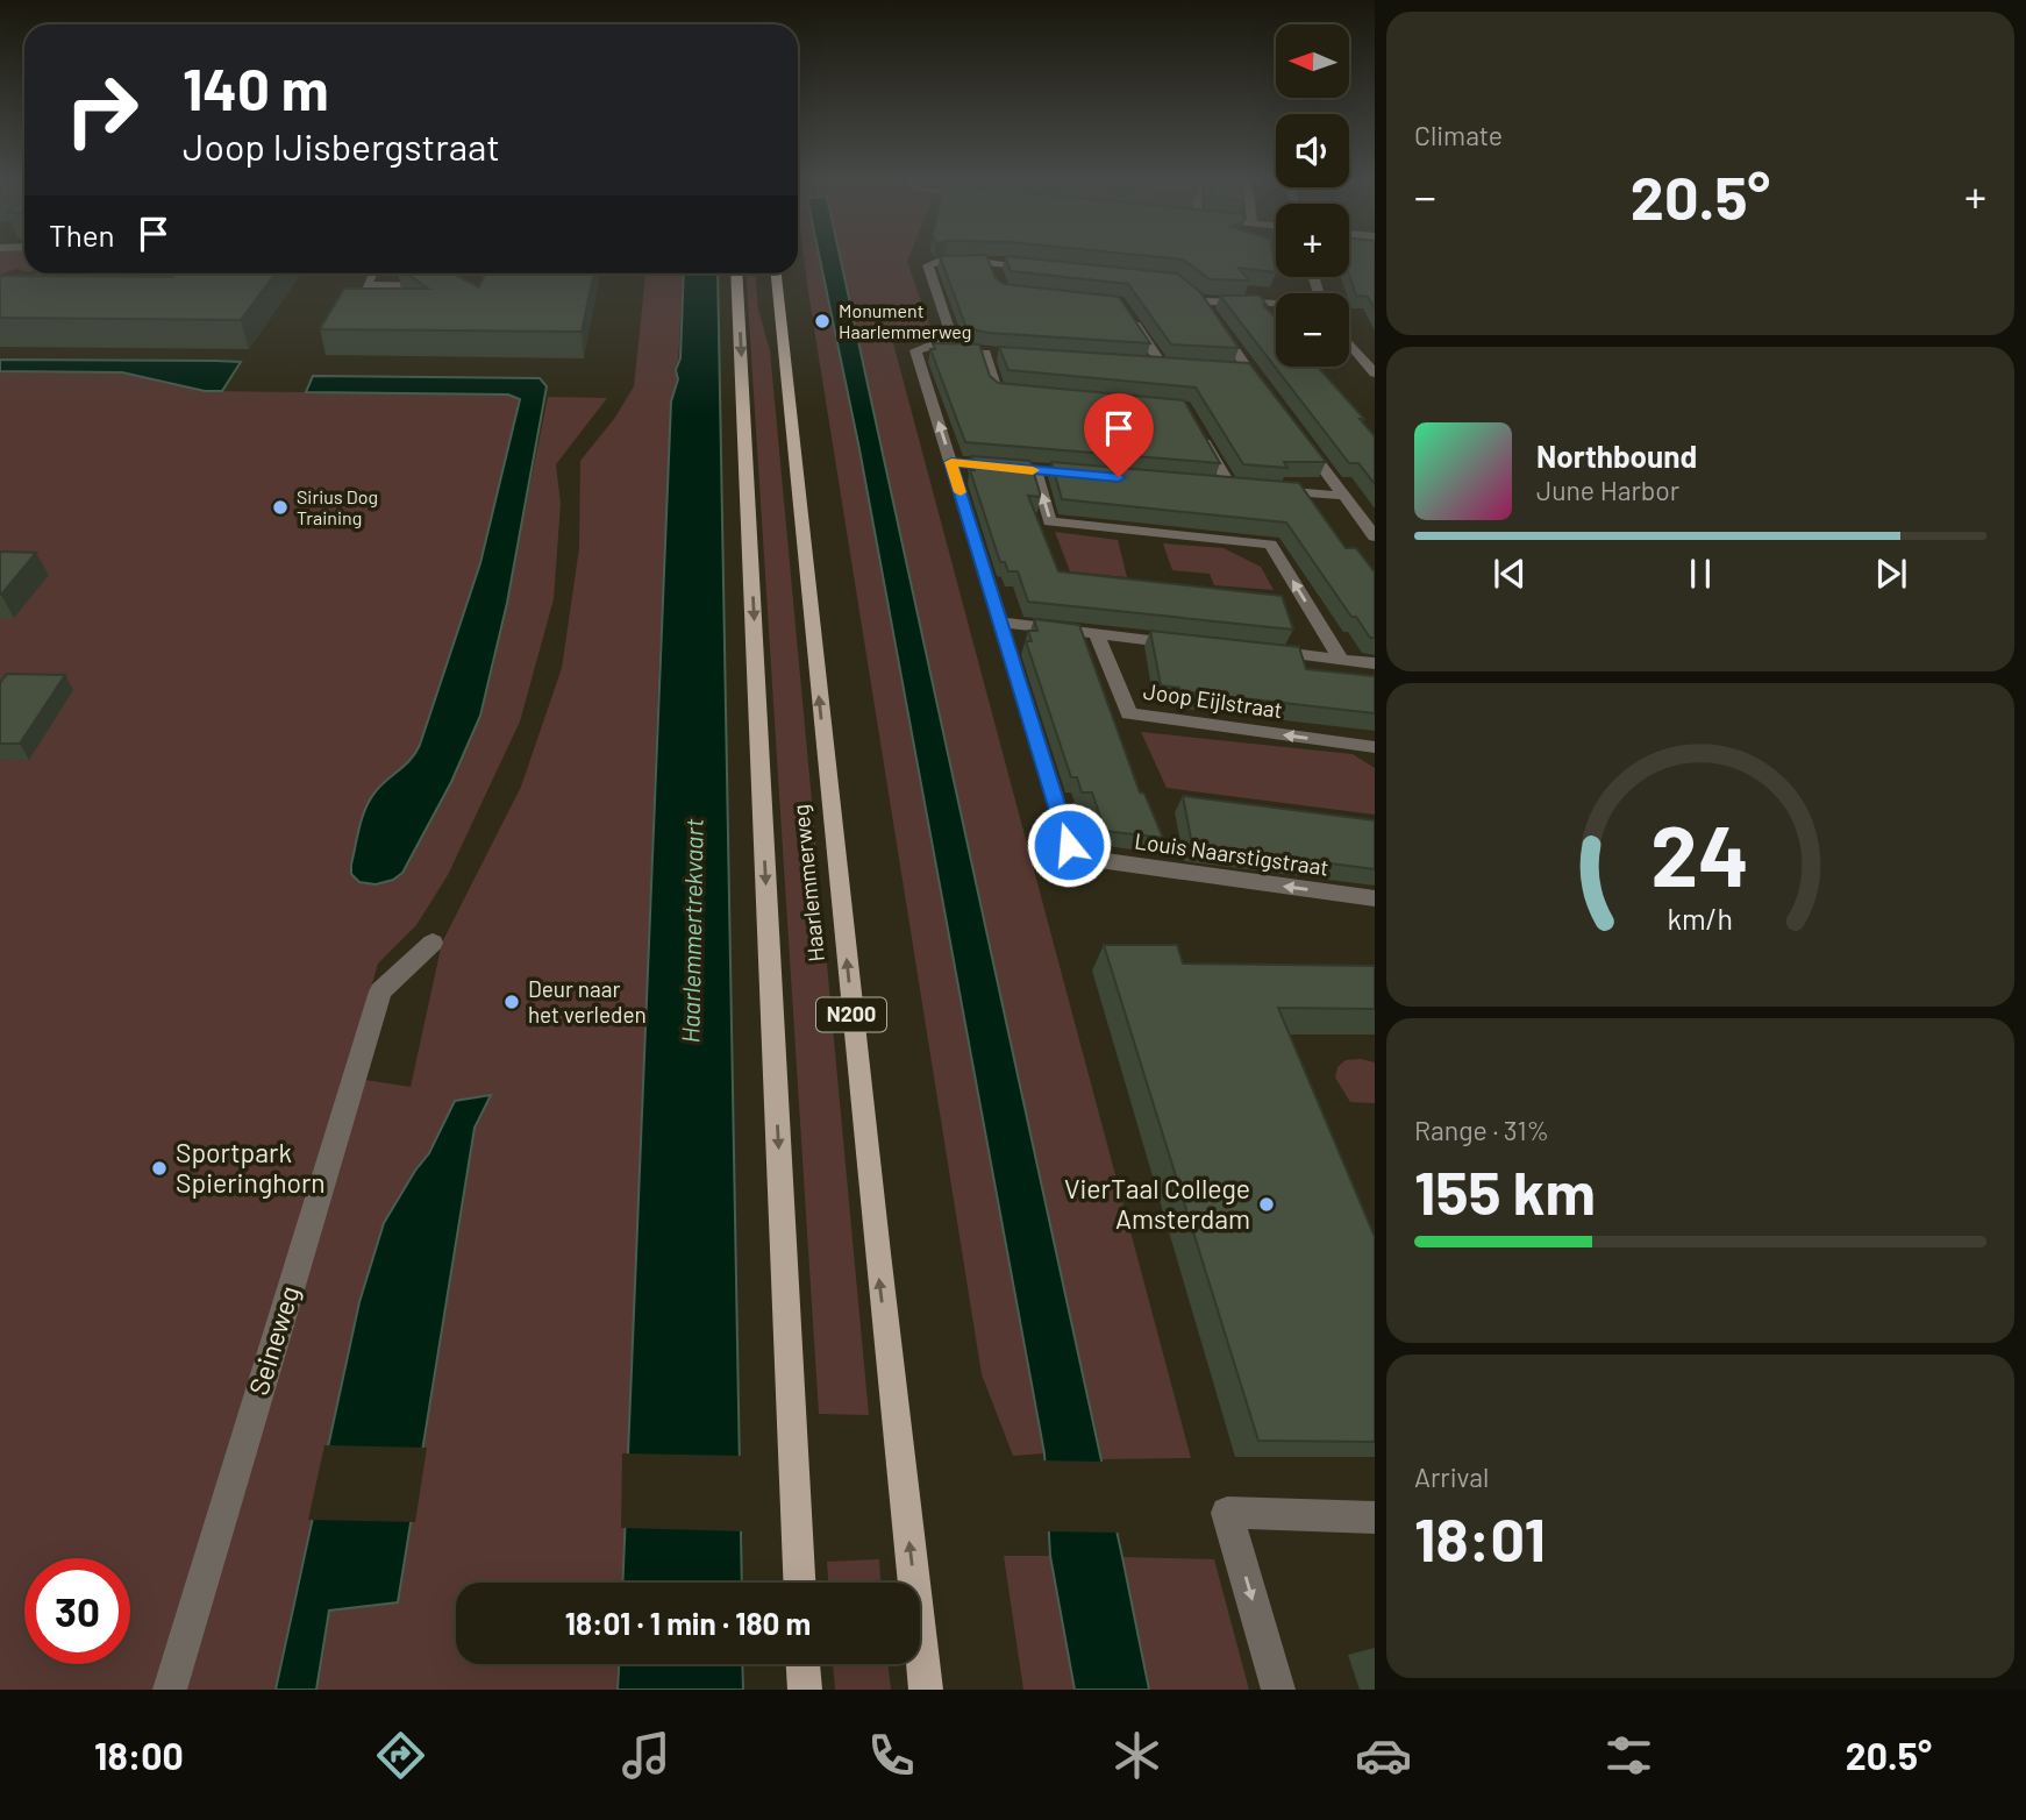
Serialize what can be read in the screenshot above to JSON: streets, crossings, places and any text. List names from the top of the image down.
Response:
{
  "streets": {
    "main road": ["Haarlemmerweg", "N200"],
    "street": ["Joop Eijlstraat", "Louis Naarstigstraat", "Seineweg"]
  },
  "one_way": ["Louis Naarstigstraat"],
  "water": ["Haarlemmertrekvaart"],
  "places": [
    "Monument Haarlemmerweg",
    "Sirius Dog Training",
    "Deur naar het verleden",
    "Sportpark Spieringhorn",
    "VierTaal College Amsterdam"
  ],
  "north": "left",
  "page": {
    "tile": [
      "Climate",
      ["Range · 31%", "155 km"],
      ["Arrival", "18:01"]
    ],
    "map_buttons": ["+", "−"],
    "turn": ["140 m", "Joop IJisbergstraat"],
    "heat": ["−", "20.5°", "+"],
    "then": "Then",
    "song": ["Northbound", "June Harbor"],
    "limit": "30",
    "trip": "18:01 · 1 min · 180 m",
    "tabs": ["18:00", "20.5°"],
    "gauge": ["24", "km/h"]
  }
}
